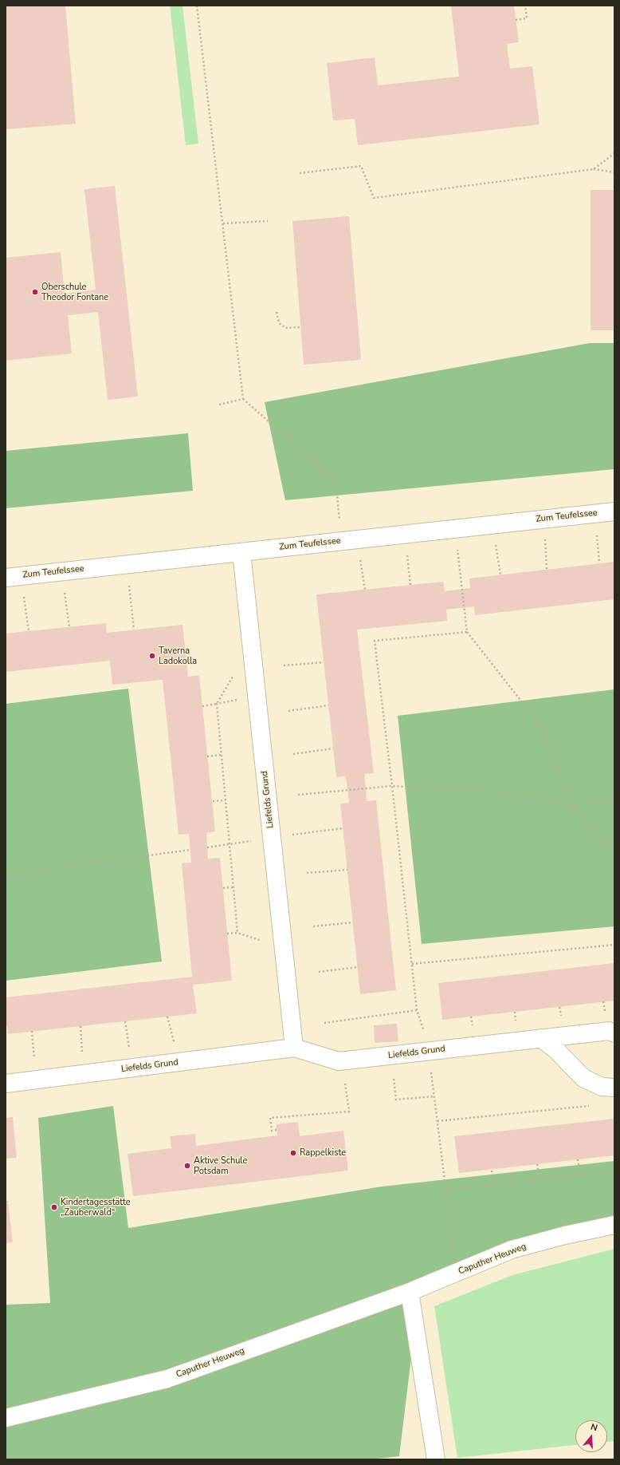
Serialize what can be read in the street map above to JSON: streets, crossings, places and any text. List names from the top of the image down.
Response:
{
  "streets": {
    "street": ["Zum Teufelssee", "Liefelds Grund", "Caputher Heuweg"]
  },
  "crossings": [
    ["Zum Teufelssee", "Liefelds Grund"]
  ],
  "places": [
    "Oberschule Theodor Fontane",
    "Taverna Ladokolla",
    "Rappelkiste",
    "Aktive Schule Potsdam",
    "Kindertagesstätte „Zauberwald“"
  ],
  "north": "top"
}
